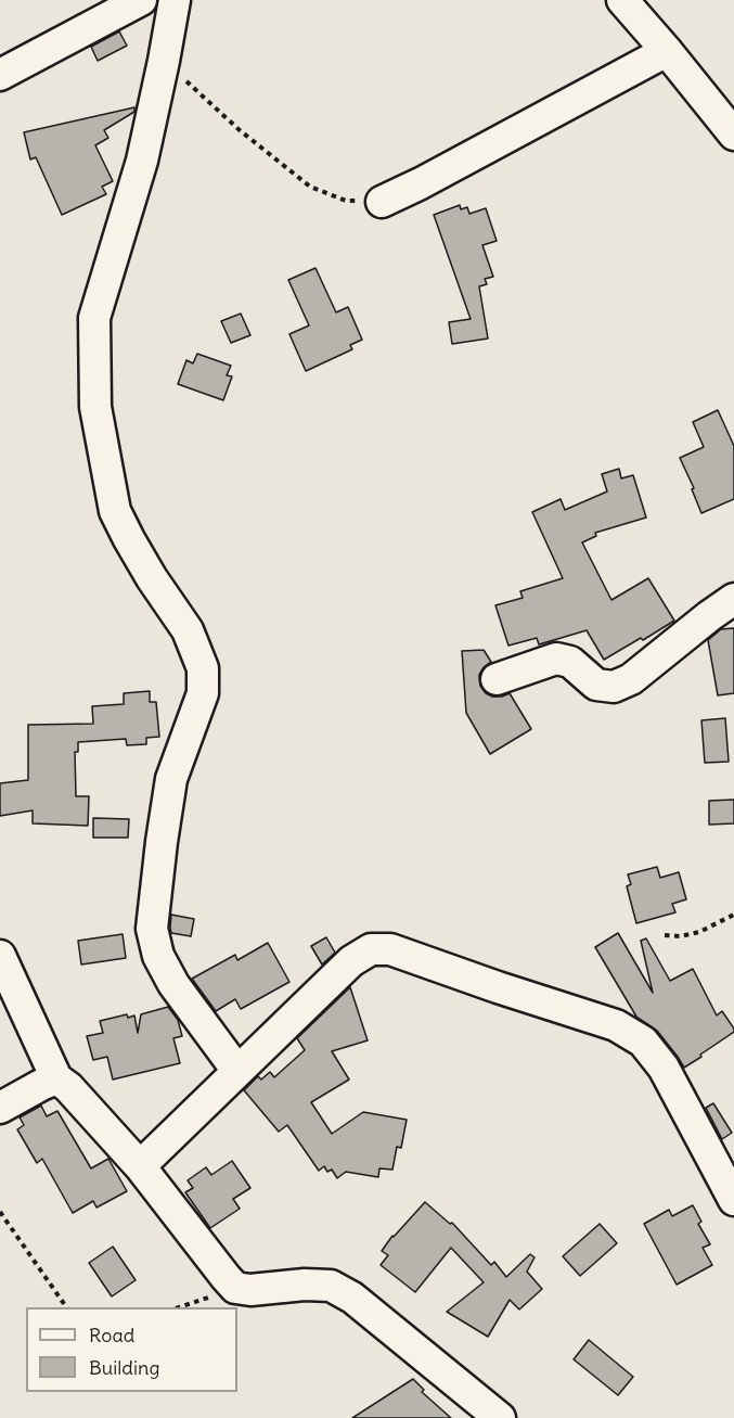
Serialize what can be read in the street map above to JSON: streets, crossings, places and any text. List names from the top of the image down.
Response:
{
  "legend": ["Road", "Building"]
}
